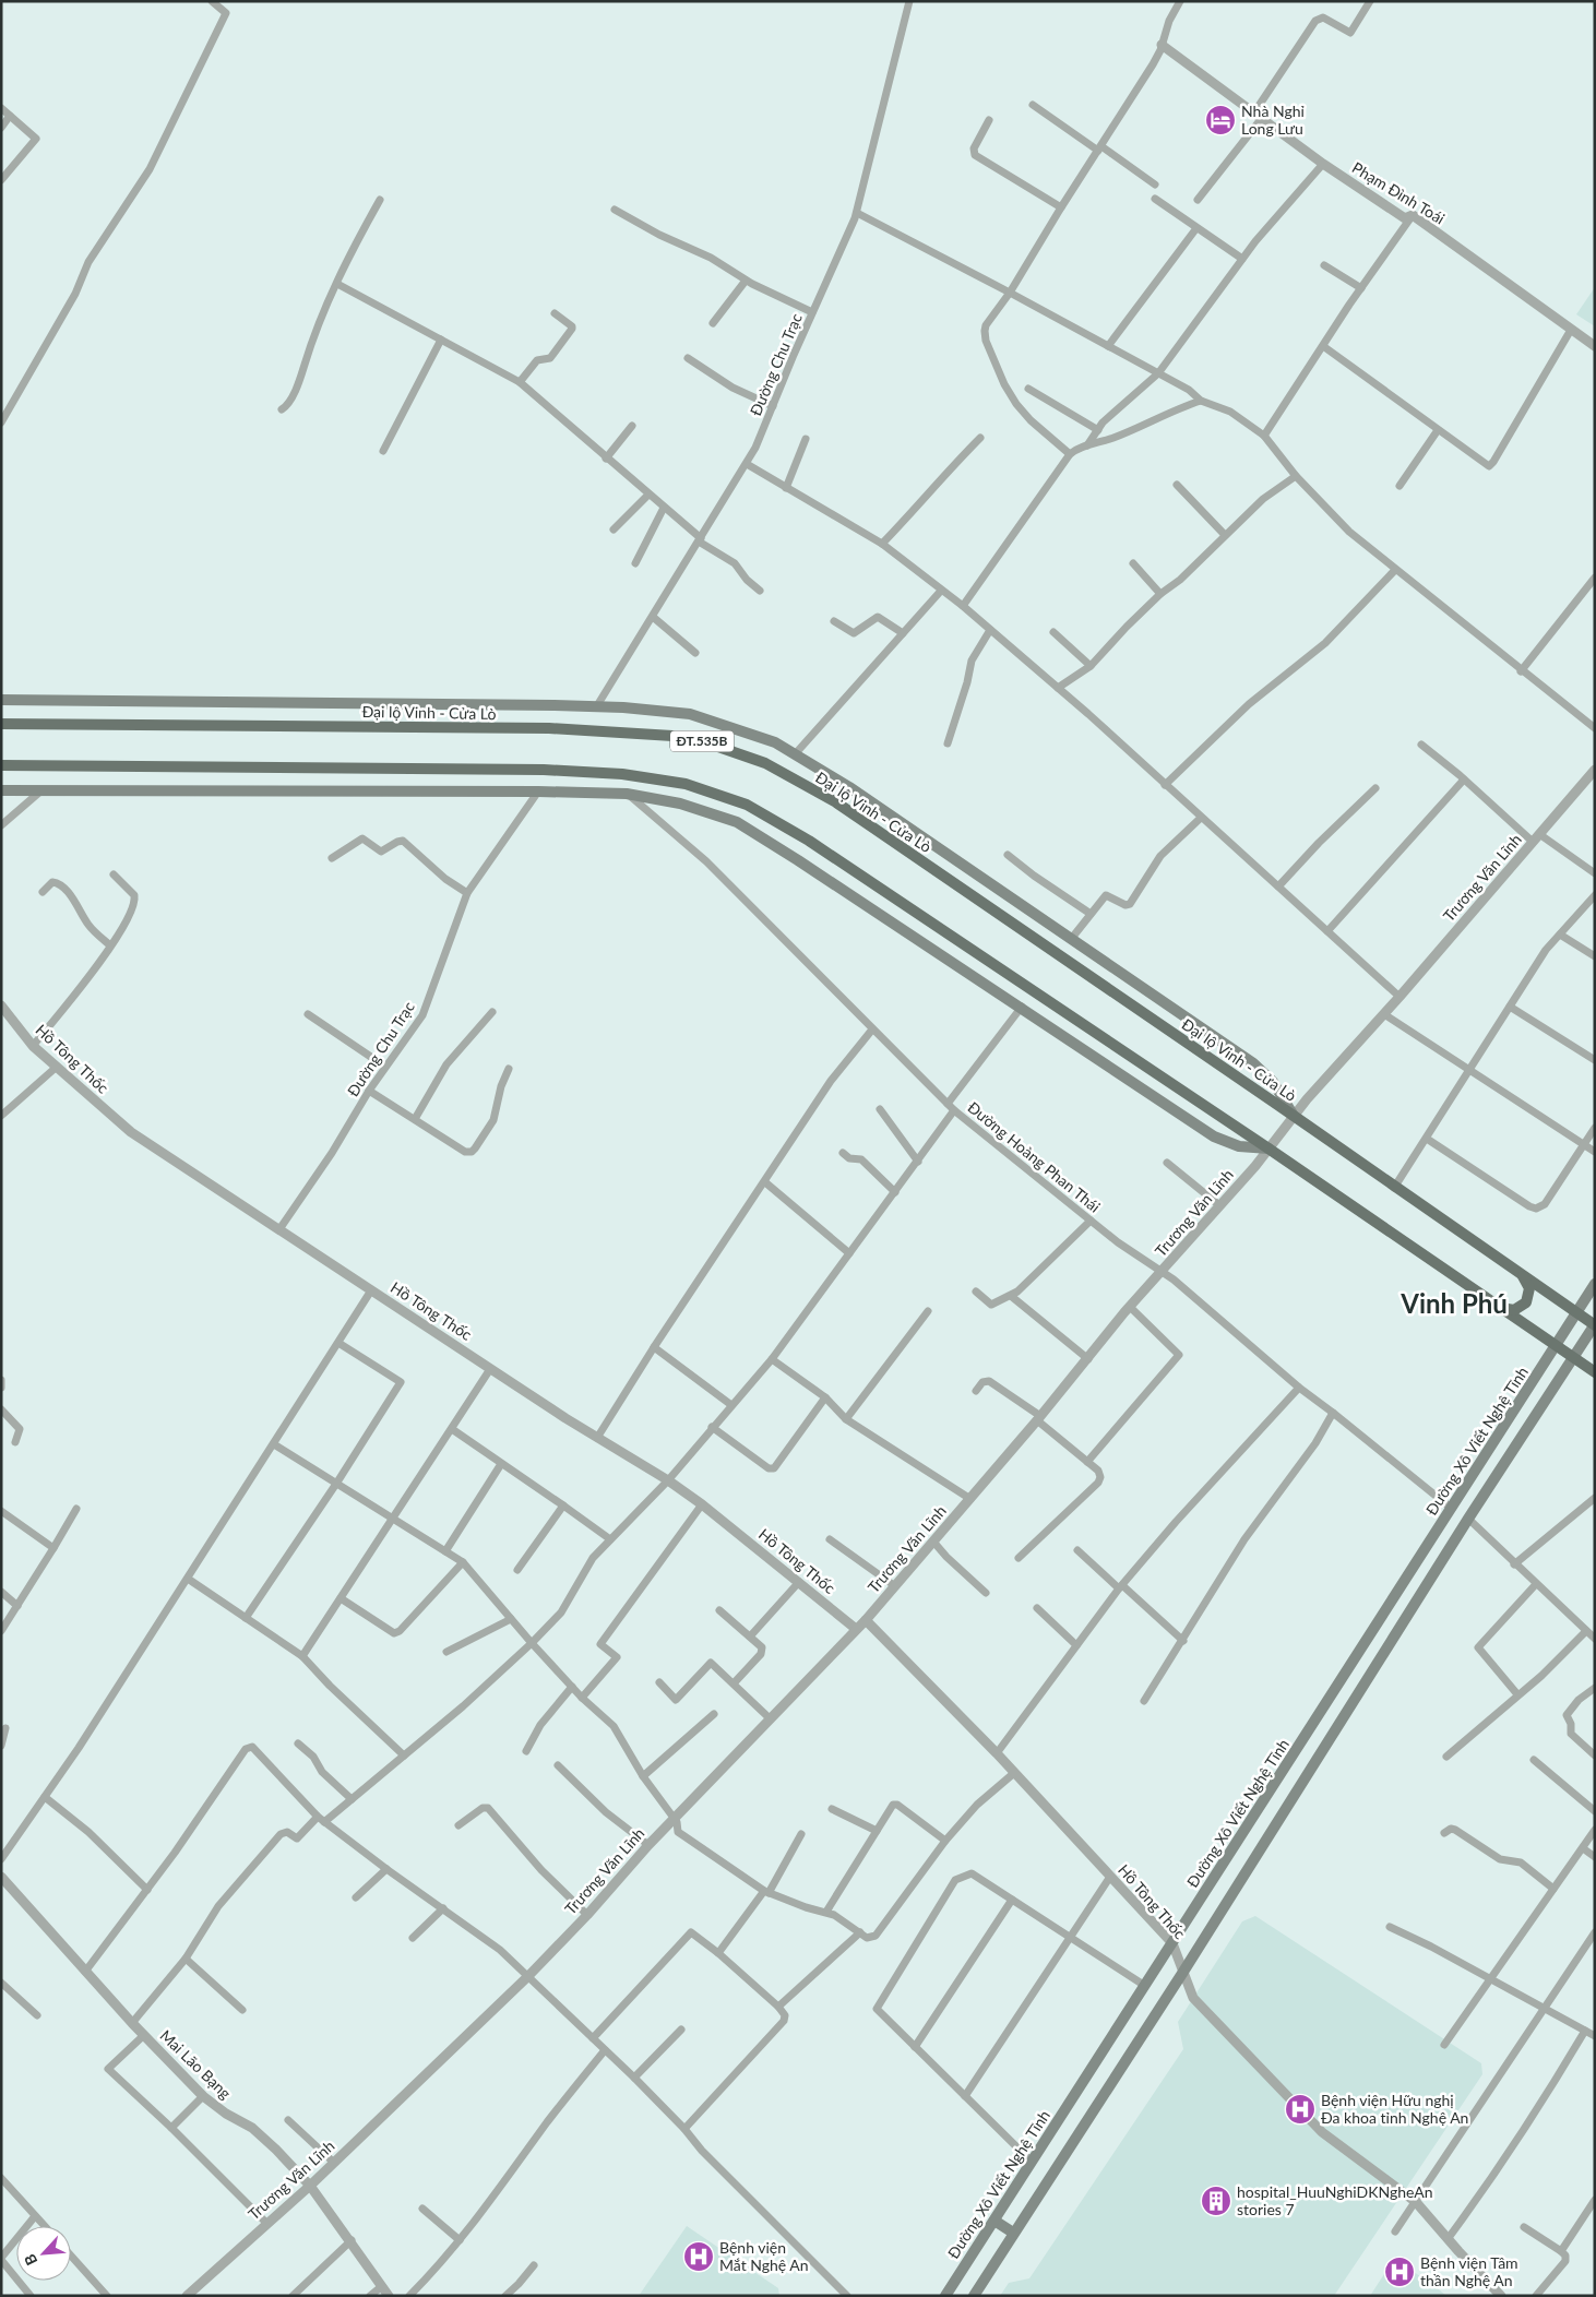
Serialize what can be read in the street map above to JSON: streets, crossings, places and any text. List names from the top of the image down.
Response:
{
  "streets": {
    "main road": ["Đại lộ Vinh - Cửa Lò", "ĐT.535B", "Đường Xô Viết Nghệ Tĩnh"],
    "street": [
      "Phạm Đình Toái",
      "Đường Chu Trạc",
      "Trương Văn Lĩnh",
      "Hồ Tông Thốc",
      "Đường Hoàng Phan Thái",
      "Mai Lão Bạng"
    ]
  },
  "crossings": [
    ["Đường Chu Trạc", "Hồ Tông Thốc"],
    ["Đại lộ Vinh - Cửa Lò", "Trương Văn Lĩnh"],
    ["Đại lộ Vinh - Cửa Lò", "Đường Xô Viết Nghệ Tĩnh"],
    ["Trương Văn Lĩnh", "Hồ Tông Thốc"],
    ["Trương Văn Lĩnh", "Đường Hoàng Phan Thái"],
    ["Trương Văn Lĩnh", "Mai Lão Bạng"],
    ["Hồ Tông Thốc", "Đường Xô Viết Nghệ Tĩnh"],
    ["Đường Hoàng Phan Thái", "Đường Xô Viết Nghệ Tĩnh"]
  ],
  "districts": ["Vinh Phú"],
  "places": {
    "hotel": ["Nhà Nghỉ Long Lưu"],
    "hospital": ["Bệnh viện Hữu nghị Đa khoa tỉnh Nghệ An", "Bệnh viện Mắt Nghệ An", "Bệnh viện Tâm thần Nghệ An"],
    "building": ["hospital_HuuNghiDKNgheAn stories 7"]
  },
  "north": "bottom left"
}
